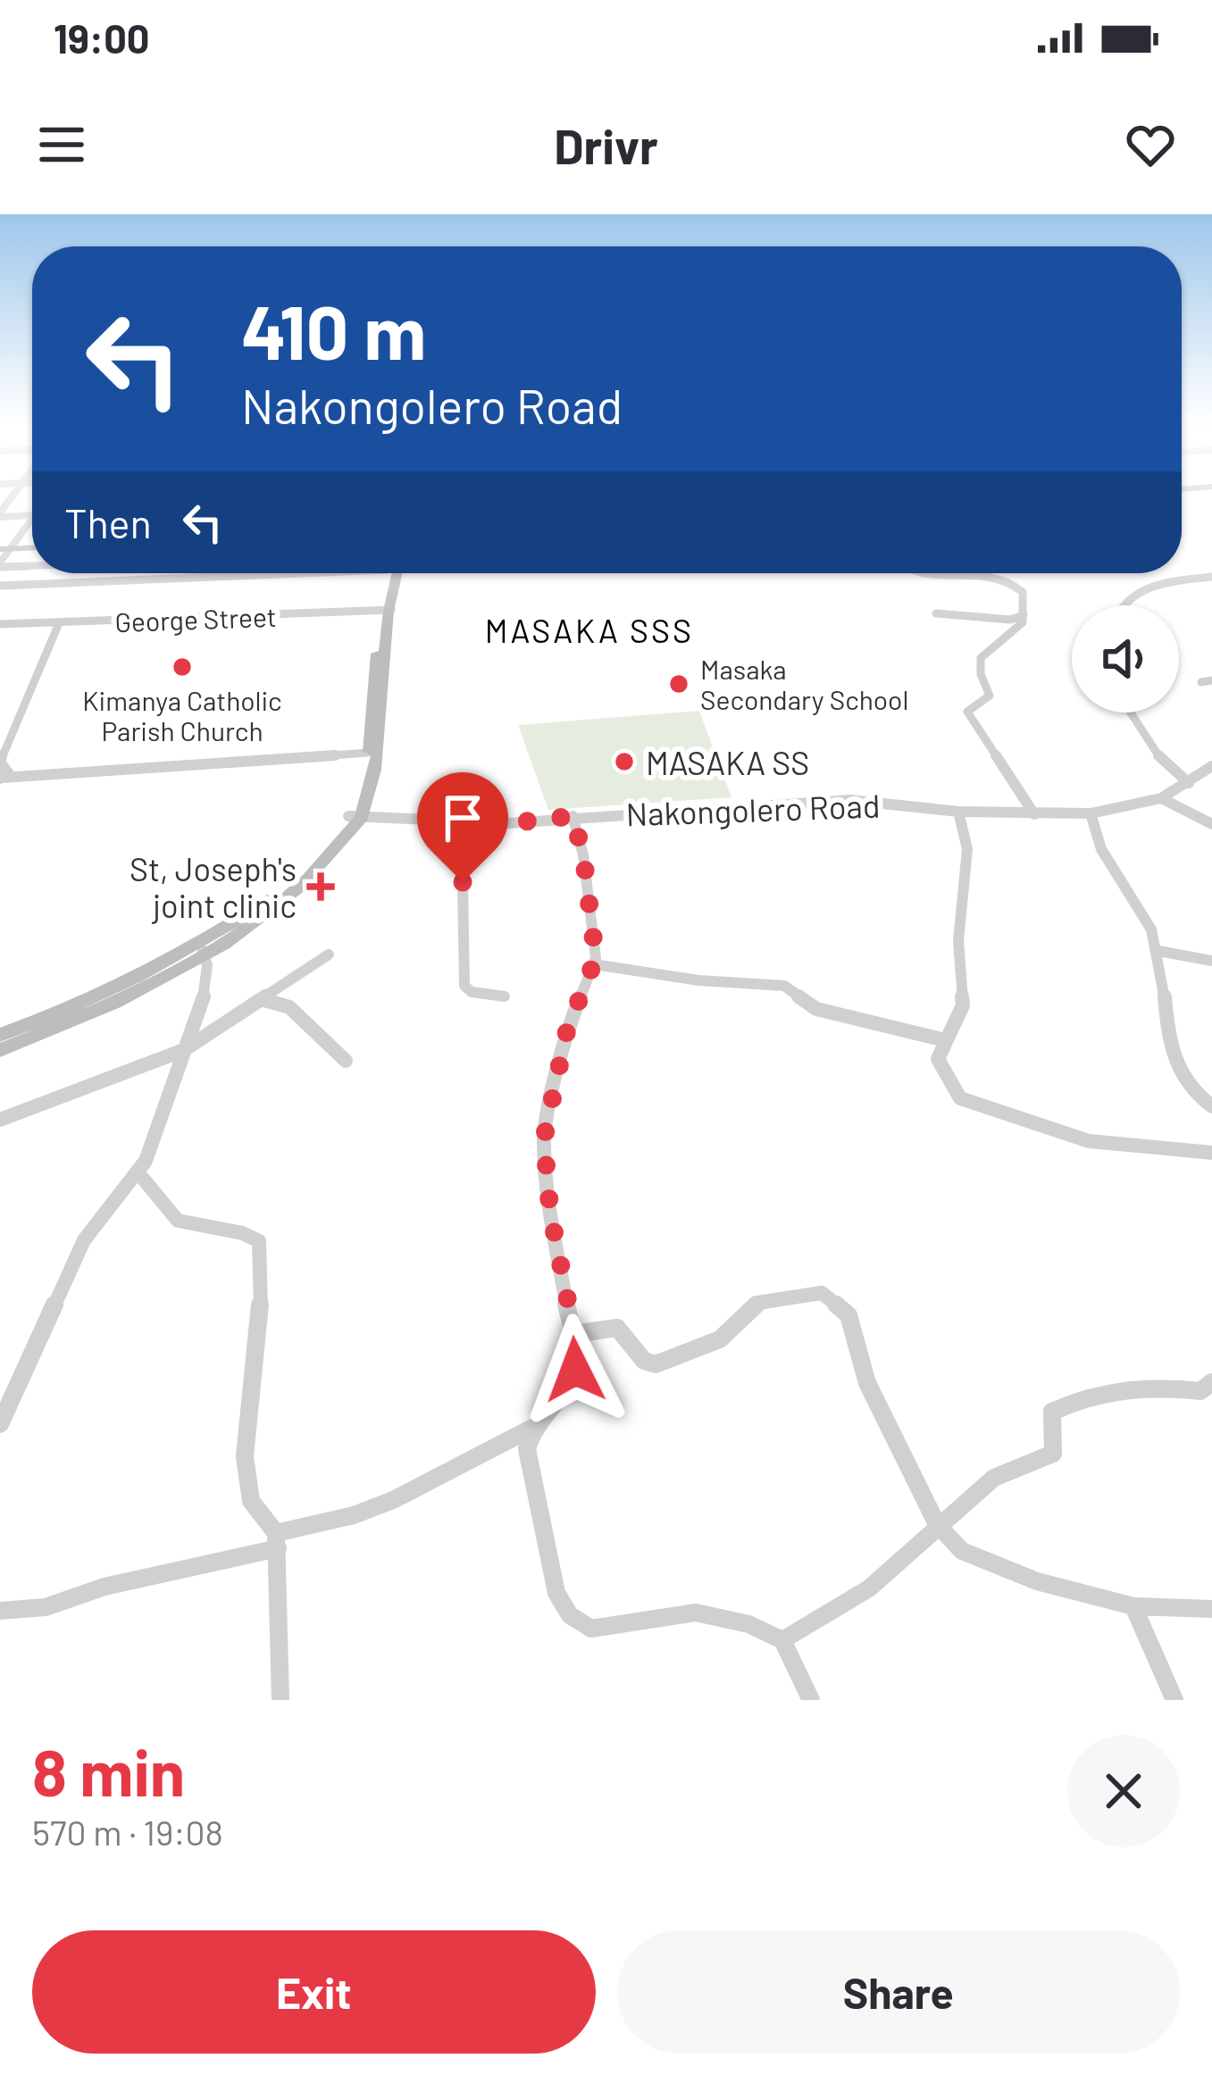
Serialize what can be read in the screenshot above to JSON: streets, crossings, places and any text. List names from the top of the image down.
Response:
{
  "streets": {
    "street": ["George Street", "Nakongolero Road"]
  },
  "districts": ["MASAKA SSS"],
  "places": {
    "other": ["Kimanya Catholic Parish Church", "Masaka Secondary School", "MASAKA SS"],
    "health": ["St, Joseph's joint clinic"]
  },
  "page": {
    "status": "19:00",
    "header": "Drivr",
    "turn": ["410 m", "Nakongolero Road"],
    "then": "Then",
    "heading": ["8 min", "570 m · 19:08"],
    "buttons": ["Exit", "Share"]
  }
}
